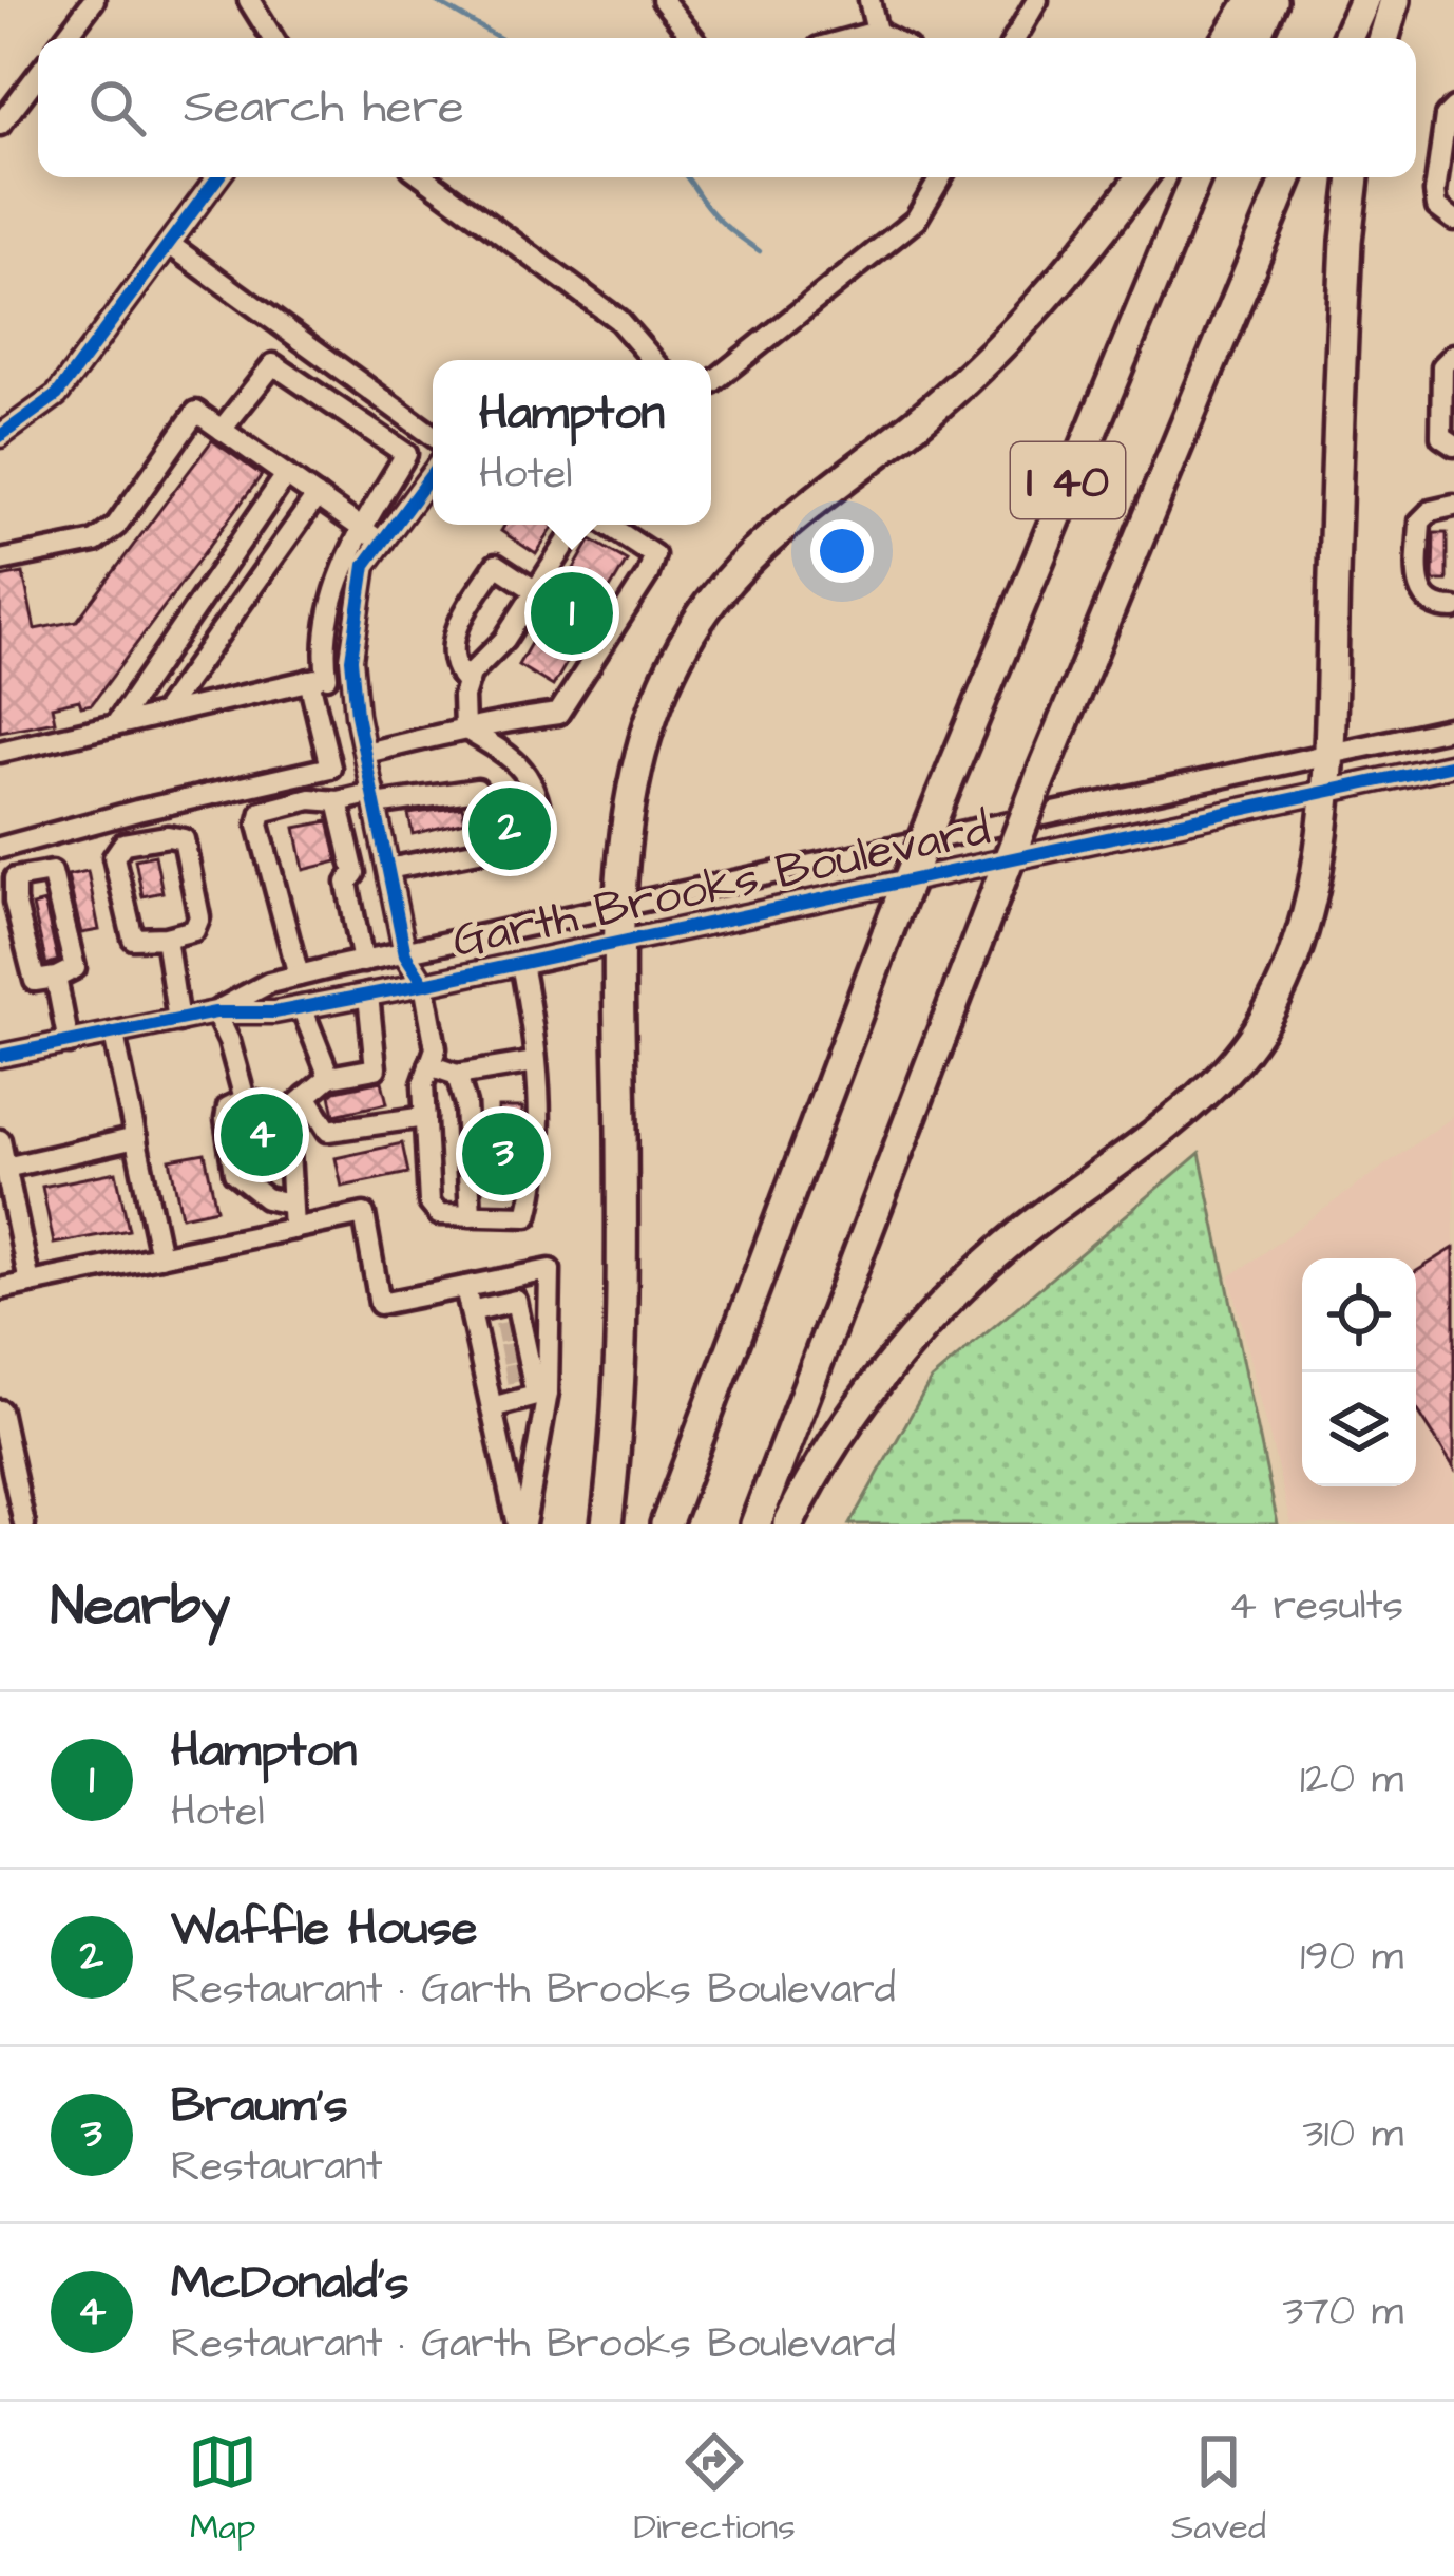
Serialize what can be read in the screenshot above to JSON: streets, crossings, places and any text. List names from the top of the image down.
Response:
{
  "streets": {
    "highway": ["I 40"],
    "street": ["Garth Brooks Boulevard"]
  },
  "page": {
    "search": "Search here",
    "popup": ["Hampton", "Hotel"],
    "pins": [
      "1",
      "2",
      "4",
      "3"
    ],
    "heading": ["Nearby", "4 results"],
    "list": [
      {
        "mark": "1",
        "name": "Hampton",
        "note": "Hotel",
        "value": "120 m"
      },
      {
        "mark": "2",
        "name": "Waffle House",
        "note": "Restaurant · Garth Brooks Boulevard",
        "value": "190 m"
      },
      {
        "mark": "3",
        "name": "Braum's",
        "note": "Restaurant",
        "value": "310 m"
      },
      {
        "mark": "4",
        "name": "McDonald's",
        "note": "Restaurant · Garth Brooks Boulevard",
        "value": "370 m"
      }
    ],
    "nav": ["Map", "Directions", "Saved"]
  }
}
